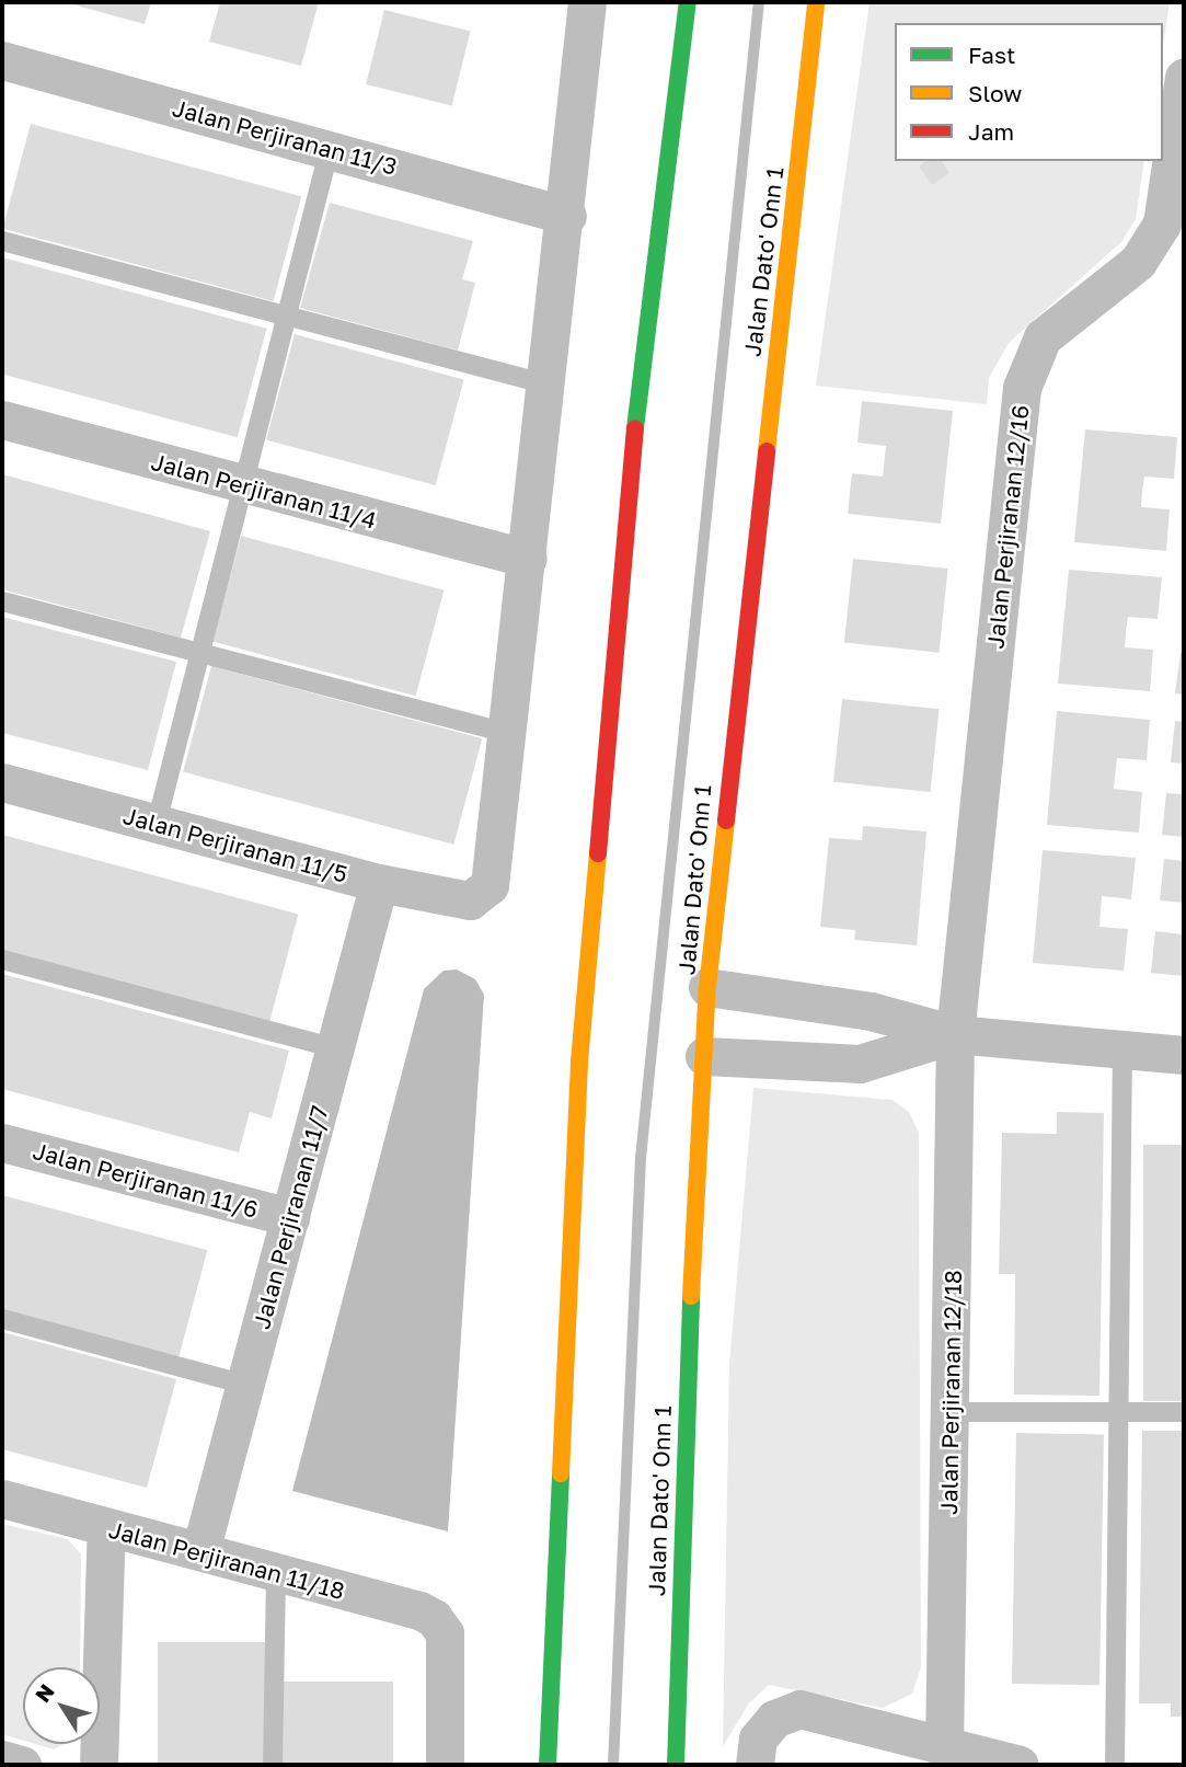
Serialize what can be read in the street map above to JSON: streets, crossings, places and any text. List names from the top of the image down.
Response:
{
  "streets": {
    "main road": ["Jalan Dato' Onn 1"],
    "street": [
      "Jalan Perjiranan 11/3",
      "Jalan Perjiranan 11/4",
      "Jalan Perjiranan 12/16",
      "Jalan Perjiranan 11/5",
      "Jalan Perjiranan 11/6",
      "Jalan Perjiranan 11/7",
      "Jalan Perjiranan 12/18",
      "Jalan Perjiranan 11/18"
    ]
  },
  "crossings": [
    ["Jalan Perjiranan 12/16", "Jalan Perjiranan 12/18"],
    ["Jalan Perjiranan 11/5", "Jalan Perjiranan 11/7"],
    ["Jalan Perjiranan 11/6", "Jalan Perjiranan 11/7"],
    ["Jalan Perjiranan 11/7", "Jalan Perjiranan 11/18"]
  ],
  "legend": ["Fast", "Slow", "Jam"],
  "north": "top left"
}
